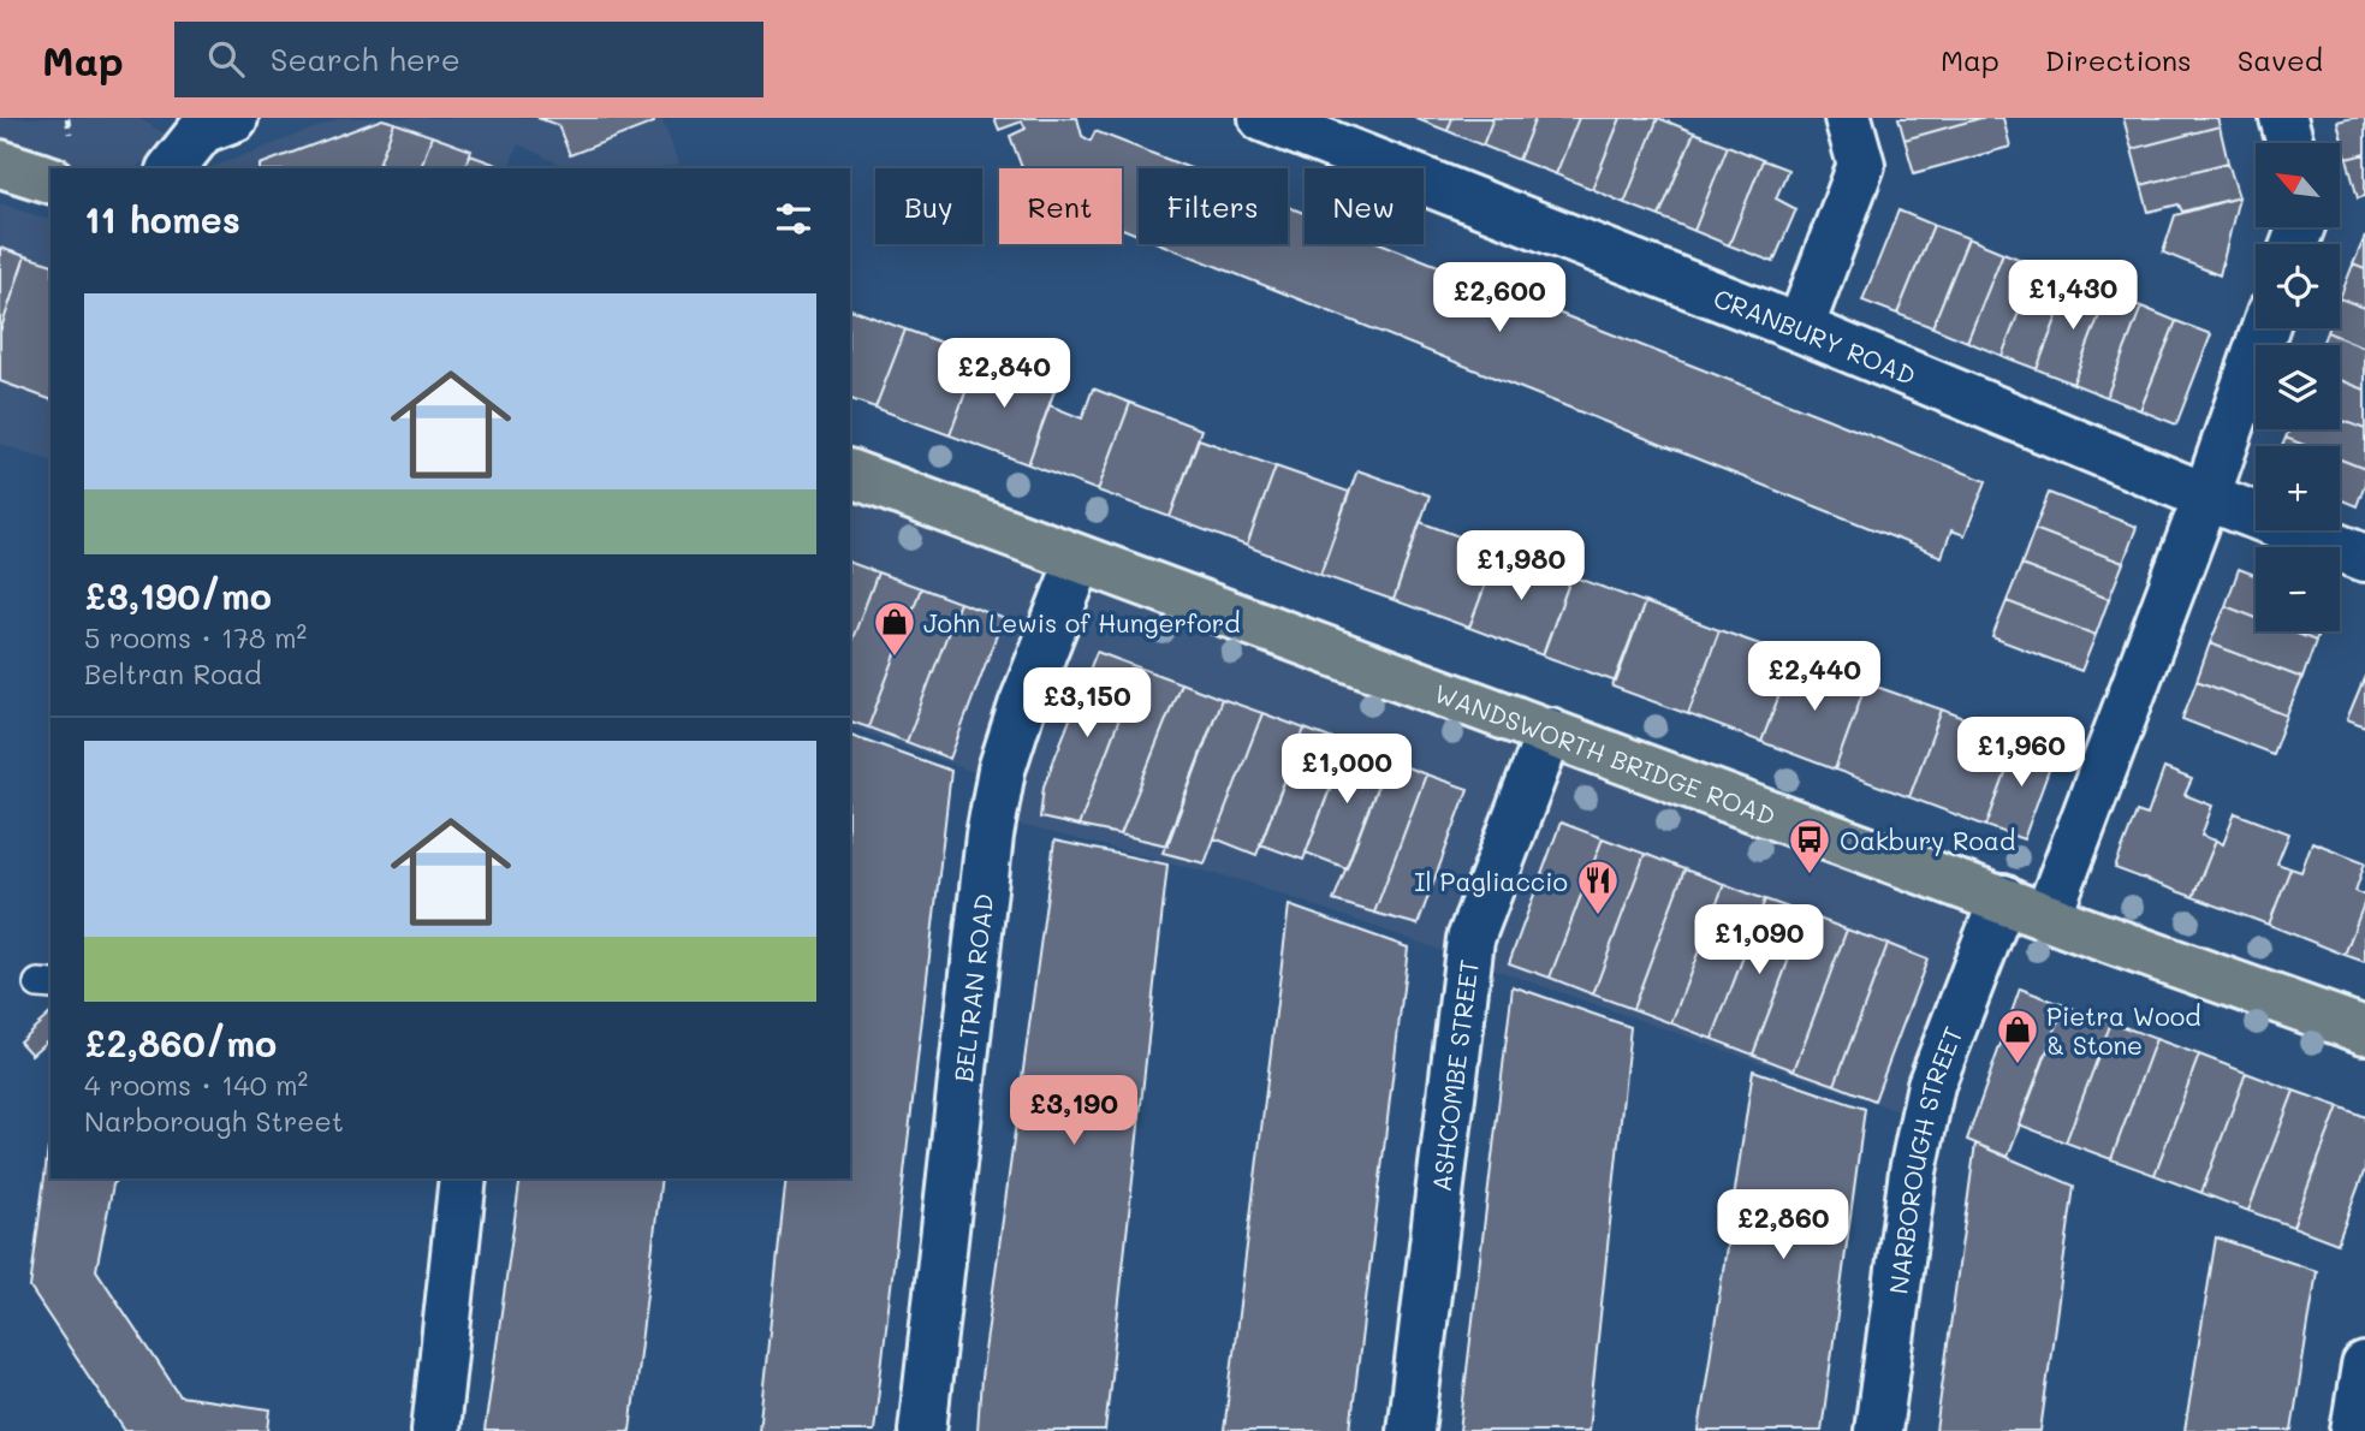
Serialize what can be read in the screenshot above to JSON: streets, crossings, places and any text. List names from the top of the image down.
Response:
{
  "streets": {
    "main road": ["WANDSWORTH BRIDGE ROAD"],
    "street": [
      "CRANBURY ROAD",
      "BELTRAN ROAD",
      "ASHCOMBE STREET",
      "NARBOROUGH STREET"
    ]
  },
  "crossings": [
    ["WANDSWORTH BRIDGE ROAD", "BELTRAN ROAD"],
    ["WANDSWORTH BRIDGE ROAD", "ASHCOMBE STREET"],
    ["WANDSWORTH BRIDGE ROAD", "NARBOROUGH STREET"]
  ],
  "places": {
    "shop": ["John Lewis of Hungerford", "Pietra Wood & Stone"],
    "bus stop": ["Oakbury Road"],
    "restaurant": ["Il Pagliaccio"]
  },
  "north": "top left",
  "page": {
    "header": "Map",
    "search": "Search here",
    "nav": ["Map", "Directions", "Saved"],
    "map_buttons": ["+", "−"],
    "chip": [
      "Buy",
      "Rent",
      "Filters",
      "New"
    ],
    "heading": "11 homes",
    "price": [
      "£1,430",
      "£2,600",
      "£2,840",
      "£1,980",
      "£2,440",
      "£3,150",
      "£1,960",
      "£1,000",
      "£1,090",
      "£3,190",
      "£2,860"
    ],
    "list": [
      {
        "name": "£3,190/mo",
        "note": "5 rooms · 178 m² · Beltran Road"
      },
      {
        "name": "£2,860/mo",
        "note": "4 rooms · 140 m² · Narborough Street"
      }
    ]
  }
}
